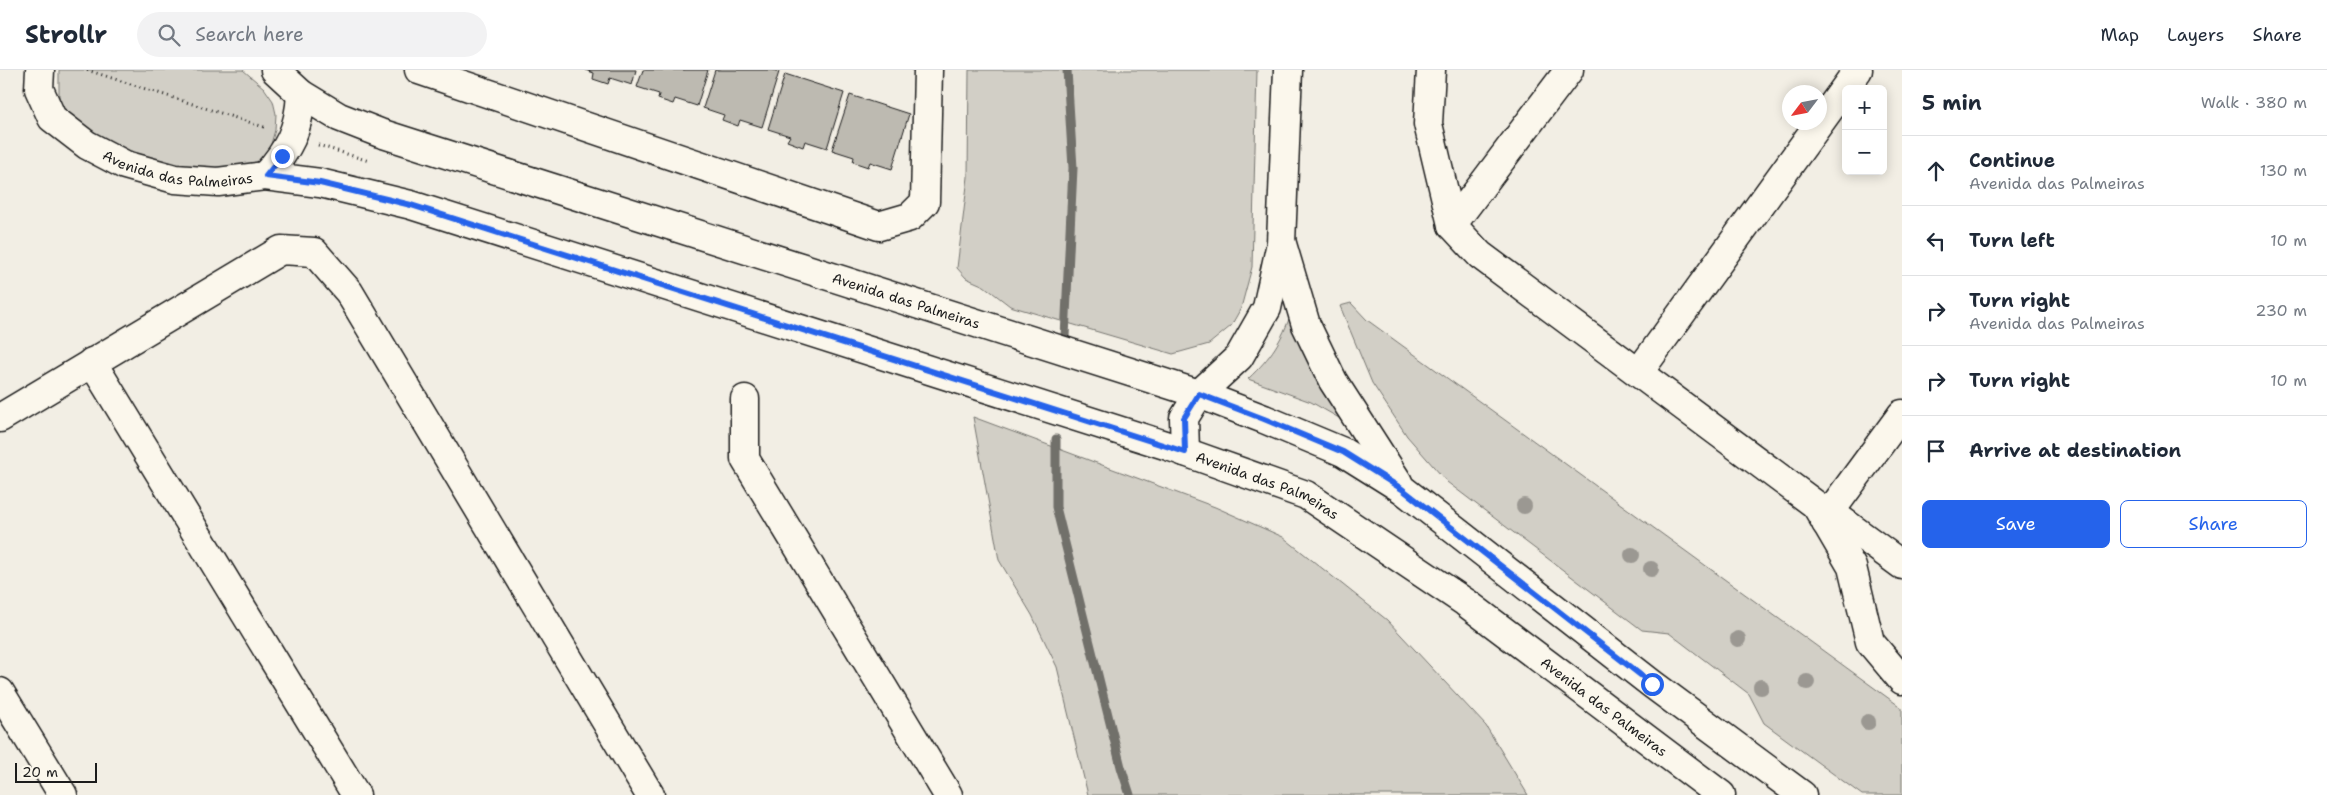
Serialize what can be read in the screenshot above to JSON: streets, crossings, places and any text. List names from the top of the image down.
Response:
{
  "streets": {
    "street": ["Avenida das Palmeiras"]
  },
  "scale_bar": "20 m",
  "north": "bottom left",
  "page": {
    "header": "Strollr",
    "search": "Search here",
    "nav": ["Map", "Layers", "Share"],
    "heading": ["5 min", "Walk · 380 m"],
    "map_buttons": ["+", "−"],
    "list": [
      ["Continue", "Avenida das Palmeiras", "130 m"],
      ["Turn left", "10 m"],
      ["Turn right", "Avenida das Palmeiras", "230 m"],
      ["Turn right", "10 m"],
      "Arrive at destination"
    ],
    "buttons": ["Save", "Share"],
    "scale": "20 m"
  }
}
